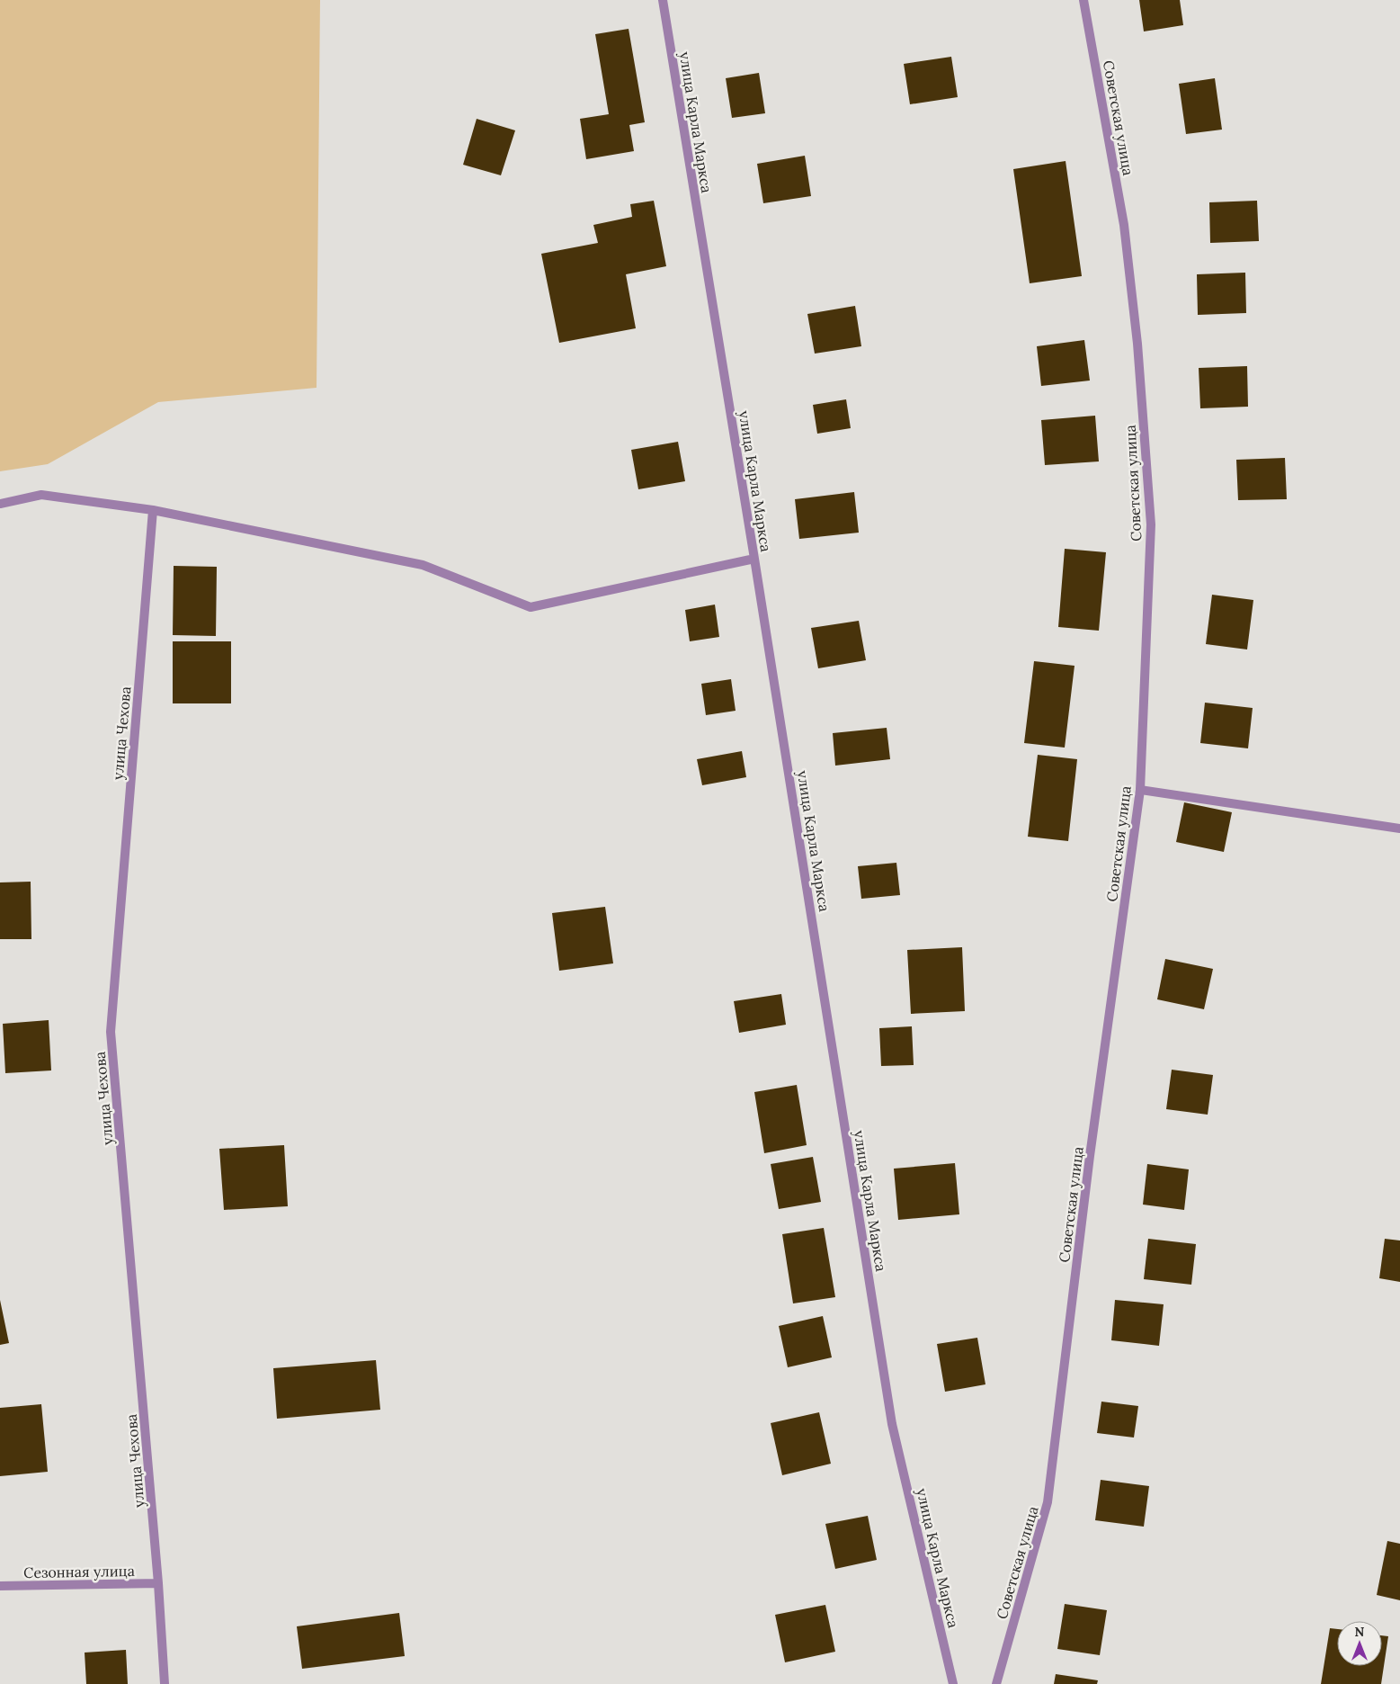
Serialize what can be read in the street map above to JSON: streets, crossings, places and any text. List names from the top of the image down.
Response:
{
  "streets": {
    "street": [
      "Советская улица",
      "улица Карла Маркса",
      "улица Чехова",
      "Сезонная улица"
    ]
  },
  "crossings": [
    ["улица Чехова", "Сезонная улица"]
  ],
  "north": "top"
}
